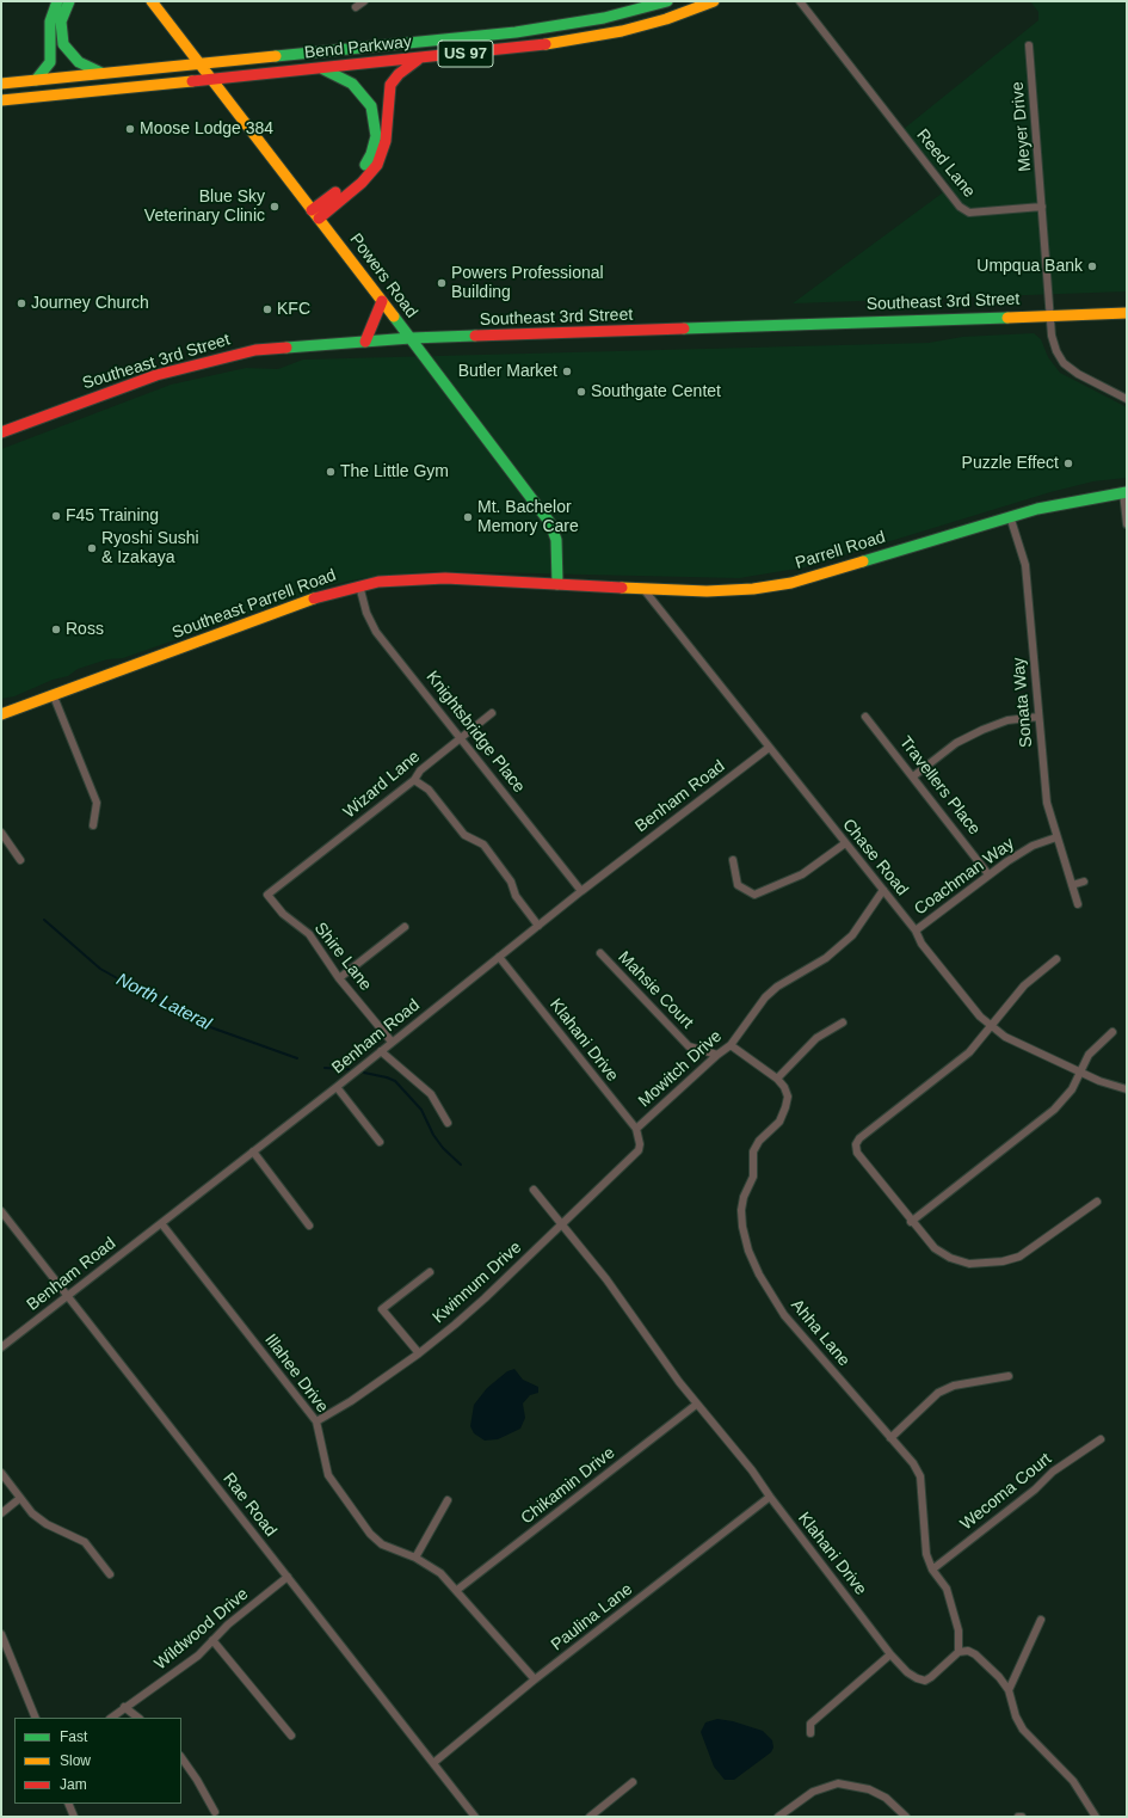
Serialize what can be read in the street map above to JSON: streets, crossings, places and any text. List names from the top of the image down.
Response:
{
  "streets": {
    "main road": [
      "Bend Parkway",
      "US 97",
      "Powers Road",
      "Southeast 3rd Street",
      "Parrell Road",
      "Southeast Parrell Road"
    ],
    "street": [
      "Meyer Drive",
      "Reed Lane",
      "Sonata Way",
      "Knightsbridge Place",
      "Wizard Lane",
      "Travellers Place",
      "Benham Road",
      "Chase Road",
      "Coachman Way",
      "Shire Lane",
      "Mahsie Court",
      "Klahani Drive",
      "Mowitch Drive",
      "Kwinnum Drive",
      "Ahha Lane",
      "Illahee Drive",
      "Chikamin Drive",
      "Wecoma Court",
      "Rae Road",
      "Paulina Lane",
      "Wildwood Drive"
    ]
  },
  "crossings": [
    ["Bend Parkway", "Powers Road"],
    ["Meyer Drive", "Reed Lane"],
    ["Powers Road", "Southeast 3rd Street"],
    ["Powers Road", "Parrell Road"],
    ["Powers Road", "Southeast Parrell Road"],
    ["Parrell Road", "Southeast Parrell Road"],
    ["Parrell Road", "Sonata Way"],
    ["Parrell Road", "Chase Road"],
    ["Southeast Parrell Road", "Knightsbridge Place"],
    ["Sonata Way", "Coachman Way"],
    ["Knightsbridge Place", "Wizard Lane"],
    ["Knightsbridge Place", "Benham Road"],
    ["Wizard Lane", "Shire Lane"],
    ["Travellers Place", "Coachman Way"],
    ["Benham Road", "Chase Road"],
    ["Benham Road", "Shire Lane"],
    ["Benham Road", "Klahani Drive"],
    ["Benham Road", "Illahee Drive"],
    ["Benham Road", "Rae Road"],
    ["Chase Road", "Coachman Way"],
    ["Chase Road", "Mowitch Drive"],
    ["Mahsie Court", "Mowitch Drive"],
    ["Klahani Drive", "Mowitch Drive"],
    ["Klahani Drive", "Kwinnum Drive"],
    ["Klahani Drive", "Ahha Lane"],
    ["Klahani Drive", "Chikamin Drive"],
    ["Klahani Drive", "Paulina Lane"],
    ["Mowitch Drive", "Ahha Lane"],
    ["Kwinnum Drive", "Illahee Drive"],
    ["Ahha Lane", "Wecoma Court"],
    ["Illahee Drive", "Chikamin Drive"],
    ["Illahee Drive", "Paulina Lane"],
    ["Rae Road", "Paulina Lane"],
    ["Rae Road", "Wildwood Drive"]
  ],
  "water": ["North Lateral"],
  "places": [
    "Moose Lodge 384",
    "Blue Sky Veterinary Clinic",
    "Umpqua Bank",
    "Powers Professional Building",
    "Journey Church",
    "KFC",
    "Butler Market",
    "Southgate Centet",
    "Puzzle Effect",
    "The Little Gym",
    "F45 Training",
    "Mt. Bachelor Memory Care",
    "Ryoshi Sushi & Izakaya",
    "Ross"
  ],
  "legend": ["Fast", "Slow", "Jam"]
}
